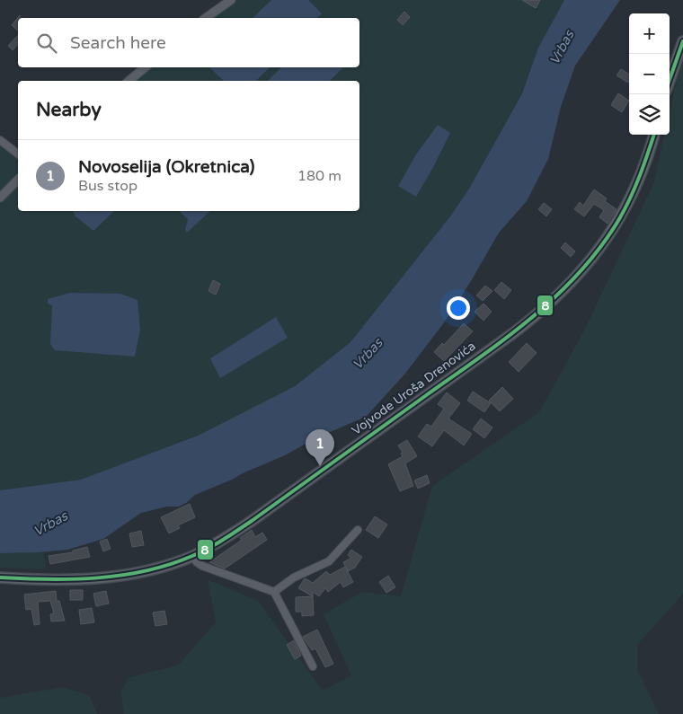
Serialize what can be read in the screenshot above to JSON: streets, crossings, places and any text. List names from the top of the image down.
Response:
{
  "streets": {
    "main road": ["Vojvode Uroša Drenovića"]
  },
  "water": ["Vrbas"],
  "lines": ["transit line 8"],
  "page": {
    "map_buttons": ["+", "−"],
    "search": "Search here",
    "heading": "Nearby",
    "list": [
      {
        "mark": "1",
        "name": "Novoselija (Okretnica)",
        "note": "Bus stop",
        "value": "180 m"
      }
    ],
    "pins": "1"
  }
}
